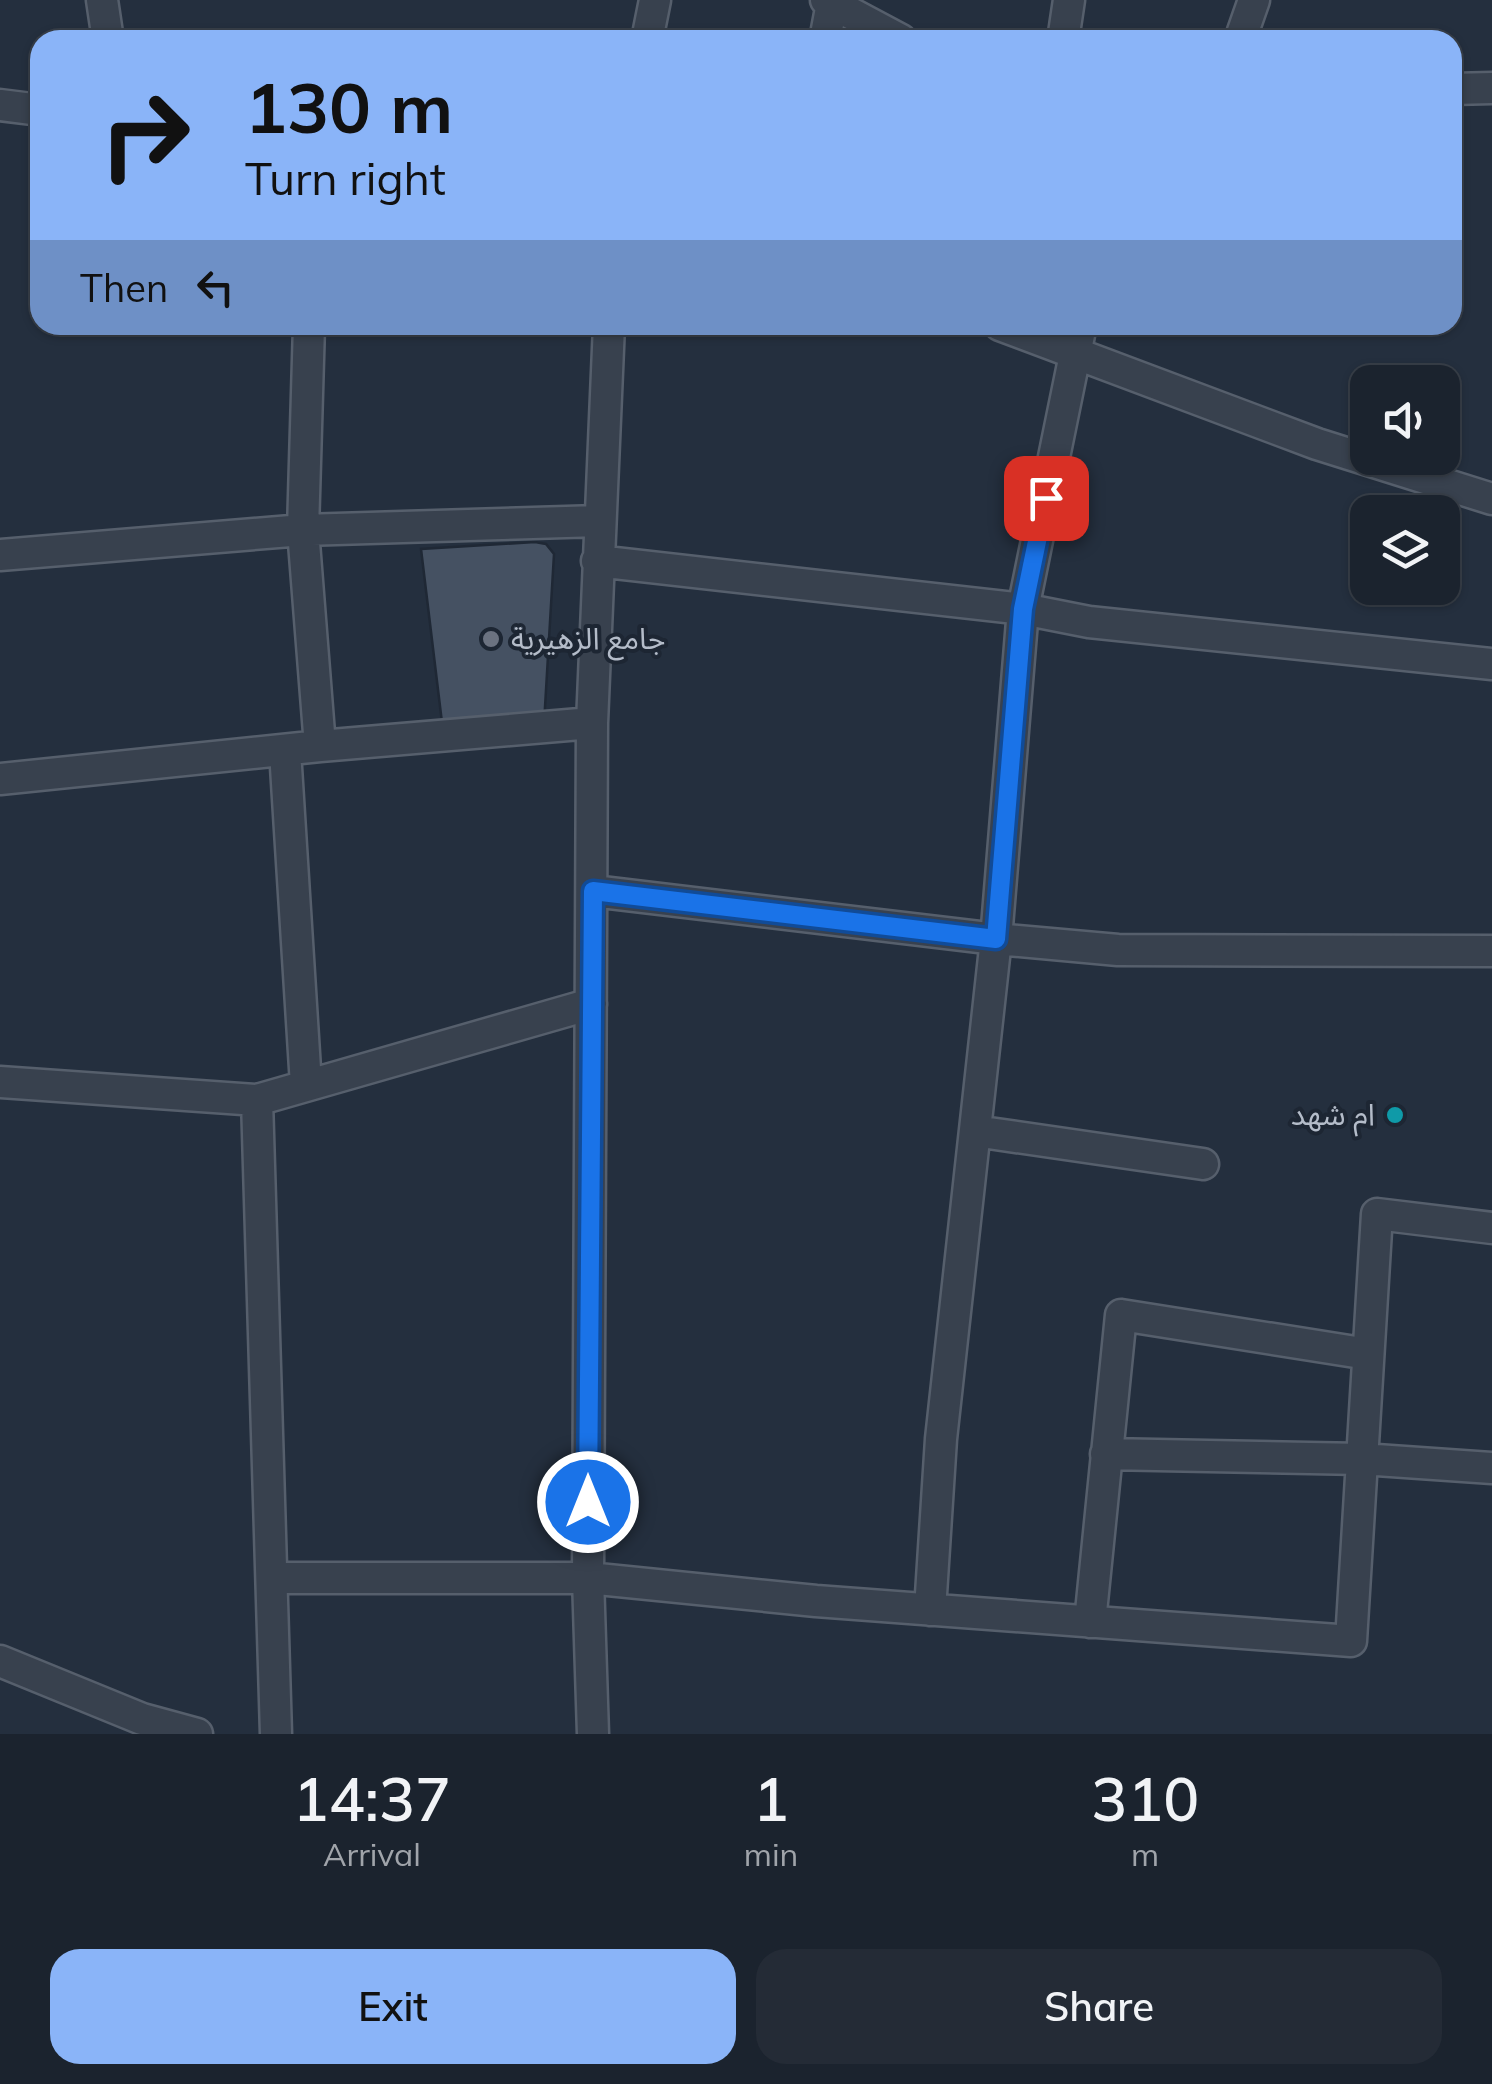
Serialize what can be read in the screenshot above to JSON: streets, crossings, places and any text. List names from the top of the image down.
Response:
{
  "places": ["جامع الزهيرية", "ام شهد"],
  "page": {
    "turn": ["130 m", "Turn right"],
    "then": "Then",
    "eta": [
      "14:37",
      "Arrival",
      "1",
      "min",
      "310",
      "m"
    ],
    "buttons": ["Exit", "Share"]
  }
}
